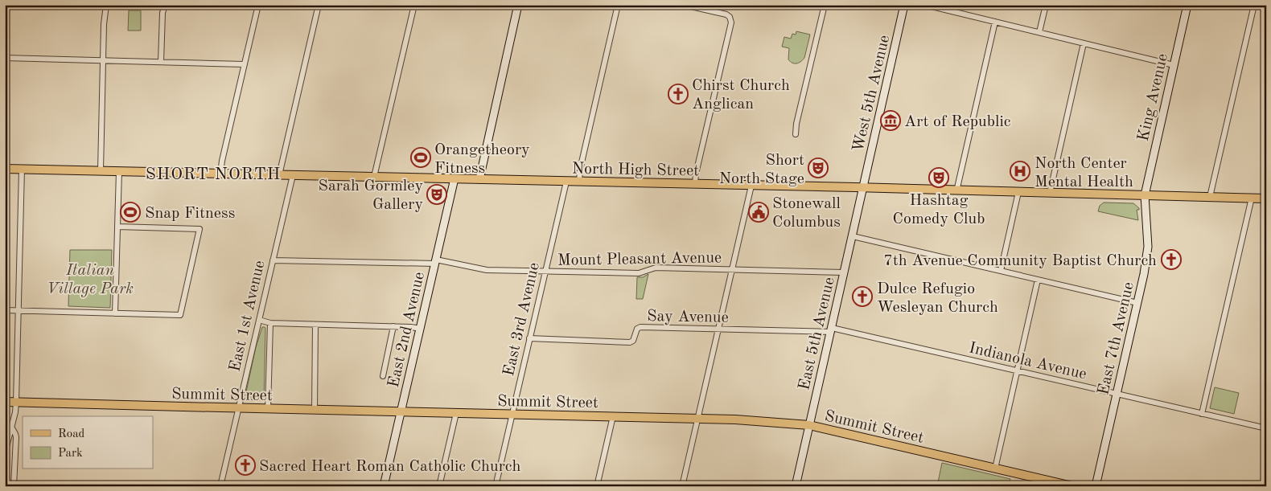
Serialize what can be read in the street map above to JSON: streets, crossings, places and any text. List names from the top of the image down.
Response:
{
  "streets": {
    "main road": ["North High Street", "Summit Street"],
    "street": [
      "West 5th Avenue",
      "King Avenue",
      "Mount Pleasant Avenue",
      "East 1st Avenue",
      "Say Avenue",
      "East 3rd Avenue",
      "East 2nd Avenue",
      "East 5th Avenue",
      "East 7th Avenue",
      "Indianola Avenue"
    ]
  },
  "crossings": [
    ["West 5th Avenue", "North High Street"],
    ["West 5th Avenue", "East 5th Avenue"],
    ["King Avenue", "North High Street"],
    ["King Avenue", "East 7th Avenue"],
    ["North High Street", "East 1st Avenue"],
    ["North High Street", "East 3rd Avenue"],
    ["North High Street", "East 2nd Avenue"],
    ["North High Street", "East 5th Avenue"],
    ["North High Street", "East 7th Avenue"],
    ["Mount Pleasant Avenue", "East 1st Avenue"],
    ["Mount Pleasant Avenue", "East 3rd Avenue"],
    ["Mount Pleasant Avenue", "East 2nd Avenue"],
    ["Mount Pleasant Avenue", "East 5th Avenue"],
    ["East 1st Avenue", "Summit Street"],
    ["Say Avenue", "East 3rd Avenue"],
    ["Say Avenue", "East 5th Avenue"],
    ["Say Avenue", "Indianola Avenue"],
    ["East 3rd Avenue", "Summit Street"],
    ["East 2nd Avenue", "Summit Street"],
    ["East 5th Avenue", "Indianola Avenue"],
    ["East 5th Avenue", "Summit Street"],
    ["East 7th Avenue", "Indianola Avenue"]
  ],
  "districts": ["SHORT NORTH"],
  "parks": ["Italian Village Park"],
  "places": {
    "church": [
      "Chirst Church Anglican",
      "7th Avenue Community Baptist Church",
      "Dulce Refugio Wesleyan Church",
      "Sacred Heart Roman Catholic Church"
    ],
    "museum": ["Art of Republic"],
    "sports": ["Orangetheory Fitness", "Snap Fitness"],
    "theatre": ["Short North Stage", "Hashtag Comedy Club", "Sarah Gormley Gallery"],
    "hospital": ["North Center Mental Health"],
    "public building": ["Stonewall Columbus"]
  },
  "legend": ["Road", "Park"]
}
